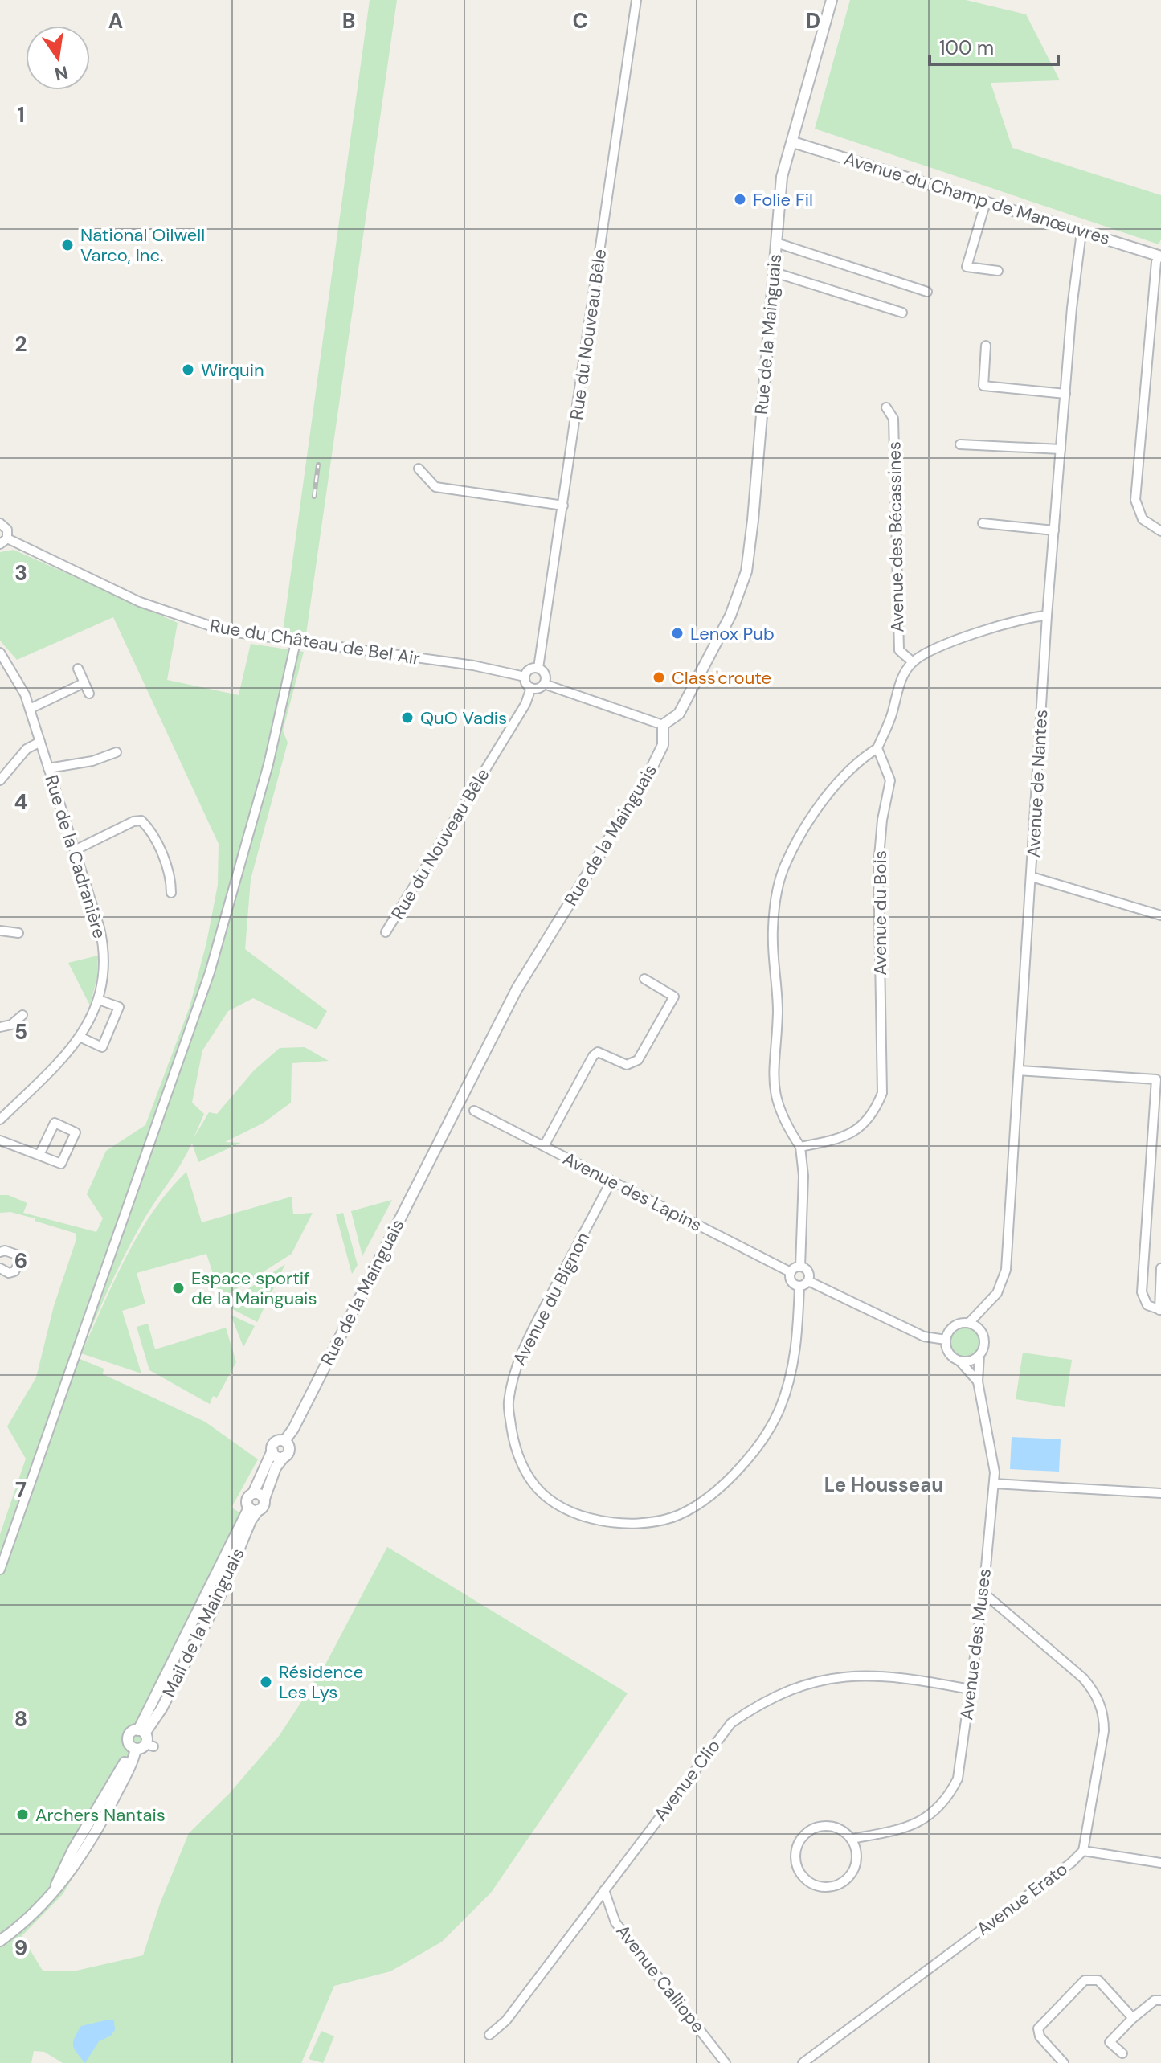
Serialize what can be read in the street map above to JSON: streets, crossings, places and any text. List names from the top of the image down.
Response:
{
  "streets": {
    "street": [
      "Avenue du Champ de Manœuvres",
      "Rue du Nouveau Bêle",
      "Rue de la Mainguais",
      "Avenue des Bécassines",
      "Rue du Château de Bel Air",
      "Avenue de Nantes",
      "Rue de la Cadranière",
      "Avenue du Bois",
      "Avenue des Lapins",
      "Avenue du Bignon",
      "Mail de la Mainguais",
      "Avenue des Muses",
      "Avenue Clio",
      "Avenue Erato",
      "Avenue Calliope"
    ]
  },
  "crossings": [
    ["Avenue du Champ de Manœuvres", "Rue de la Mainguais"],
    ["Avenue du Champ de Manœuvres", "Avenue de Nantes"],
    ["Rue du Nouveau Bêle", "Rue du Château de Bel Air"],
    ["Avenue de Nantes", "Avenue des Muses"],
    ["Avenue des Lapins", "Avenue du Bignon"],
    ["Avenue des Muses", "Avenue Clio"],
    ["Avenue des Muses", "Avenue Erato"],
    ["Avenue Clio", "Avenue Calliope"]
  ],
  "districts": ["Le Housseau"],
  "places": [
    "Folie Fil",
    "National Oilwell Varco, Inc.",
    "Wirquin",
    "Lenox Pub",
    "Class'croute",
    "QuO Vadis",
    "Espace sportif de la Mainguais",
    "Résidence Les Lys",
    "Archers Nantais"
  ],
  "scale_bar": "100 m",
  "north": "bottom",
  "grid": {
    "columns": [
      "A",
      "B",
      "C",
      "D"
    ],
    "rows": [
      "1",
      "2",
      "3",
      "4",
      "5",
      "6",
      "7",
      "8",
      "9"
    ]
  }
}
